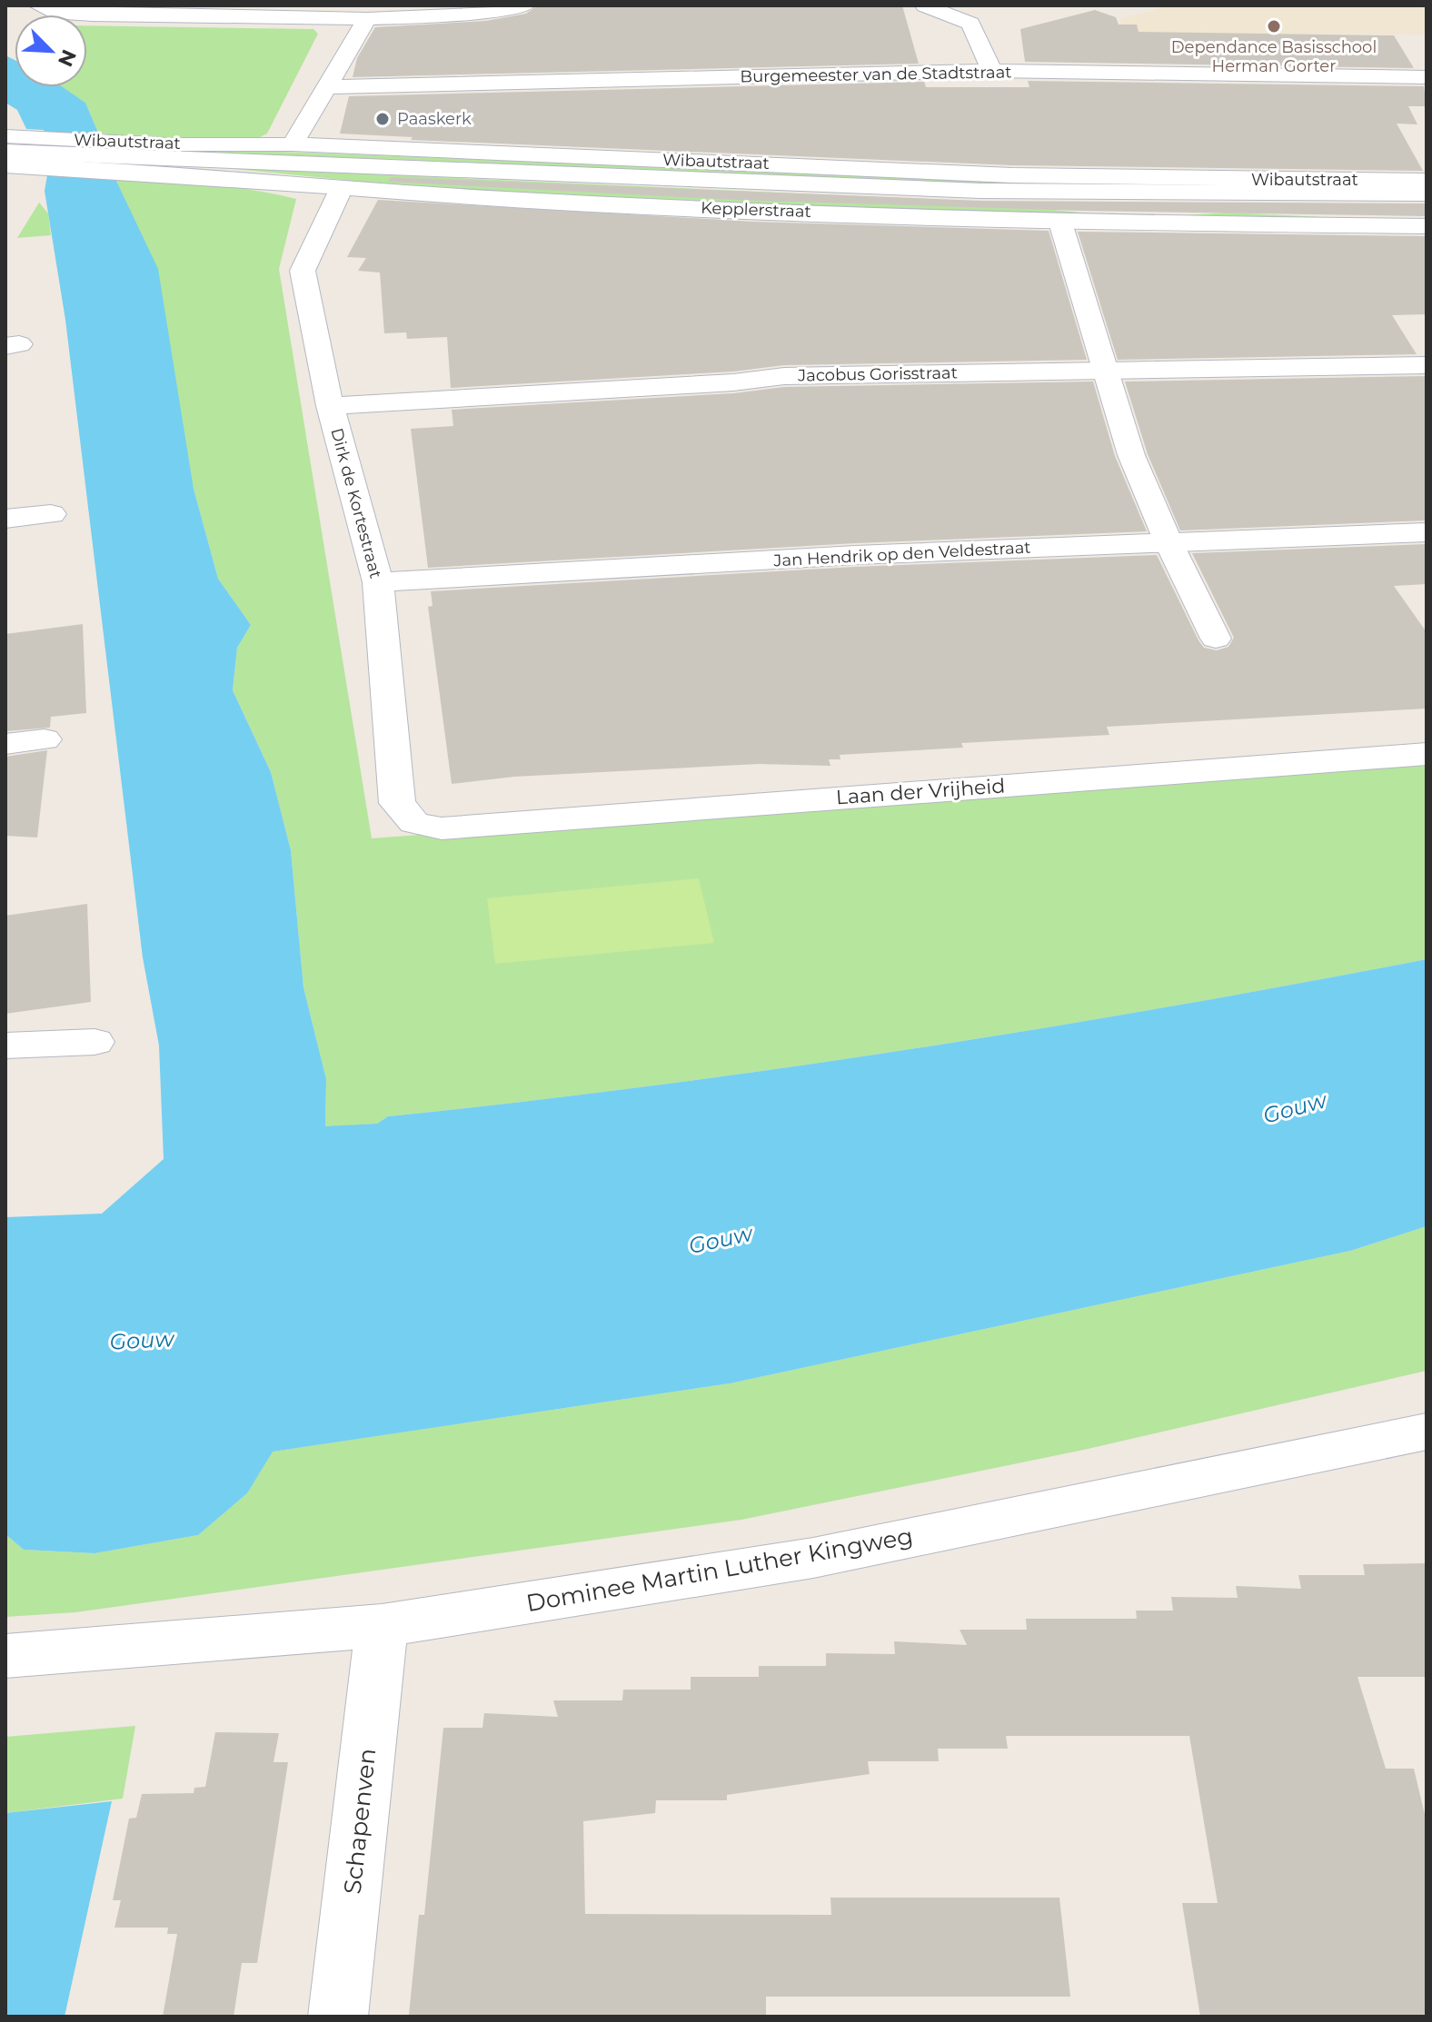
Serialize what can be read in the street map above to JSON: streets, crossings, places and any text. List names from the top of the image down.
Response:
{
  "streets": {
    "street": [
      "Burgemeester van de Stadtstraat",
      "Wibautstraat",
      "Kepplerstraat",
      "Jacobus Gorisstraat",
      "Dirk de Kortestraat",
      "Jan Hendrik op den Veldestraat",
      "Laan der Vrijheid",
      "Dominee Martin Luther Kingweg",
      "Schapenven"
    ]
  },
  "crossings": [
    ["Wibautstraat", "Kepplerstraat"],
    ["Kepplerstraat", "Dirk de Kortestraat"],
    ["Jacobus Gorisstraat", "Dirk de Kortestraat"],
    ["Dirk de Kortestraat", "Jan Hendrik op den Veldestraat"],
    ["Dirk de Kortestraat", "Laan der Vrijheid"],
    ["Dominee Martin Luther Kingweg", "Schapenven"]
  ],
  "water": ["Gouw"],
  "places": ["Dependance Basisschool Herman Gorter", "Paaskerk"],
  "north": "bottom right"
}
